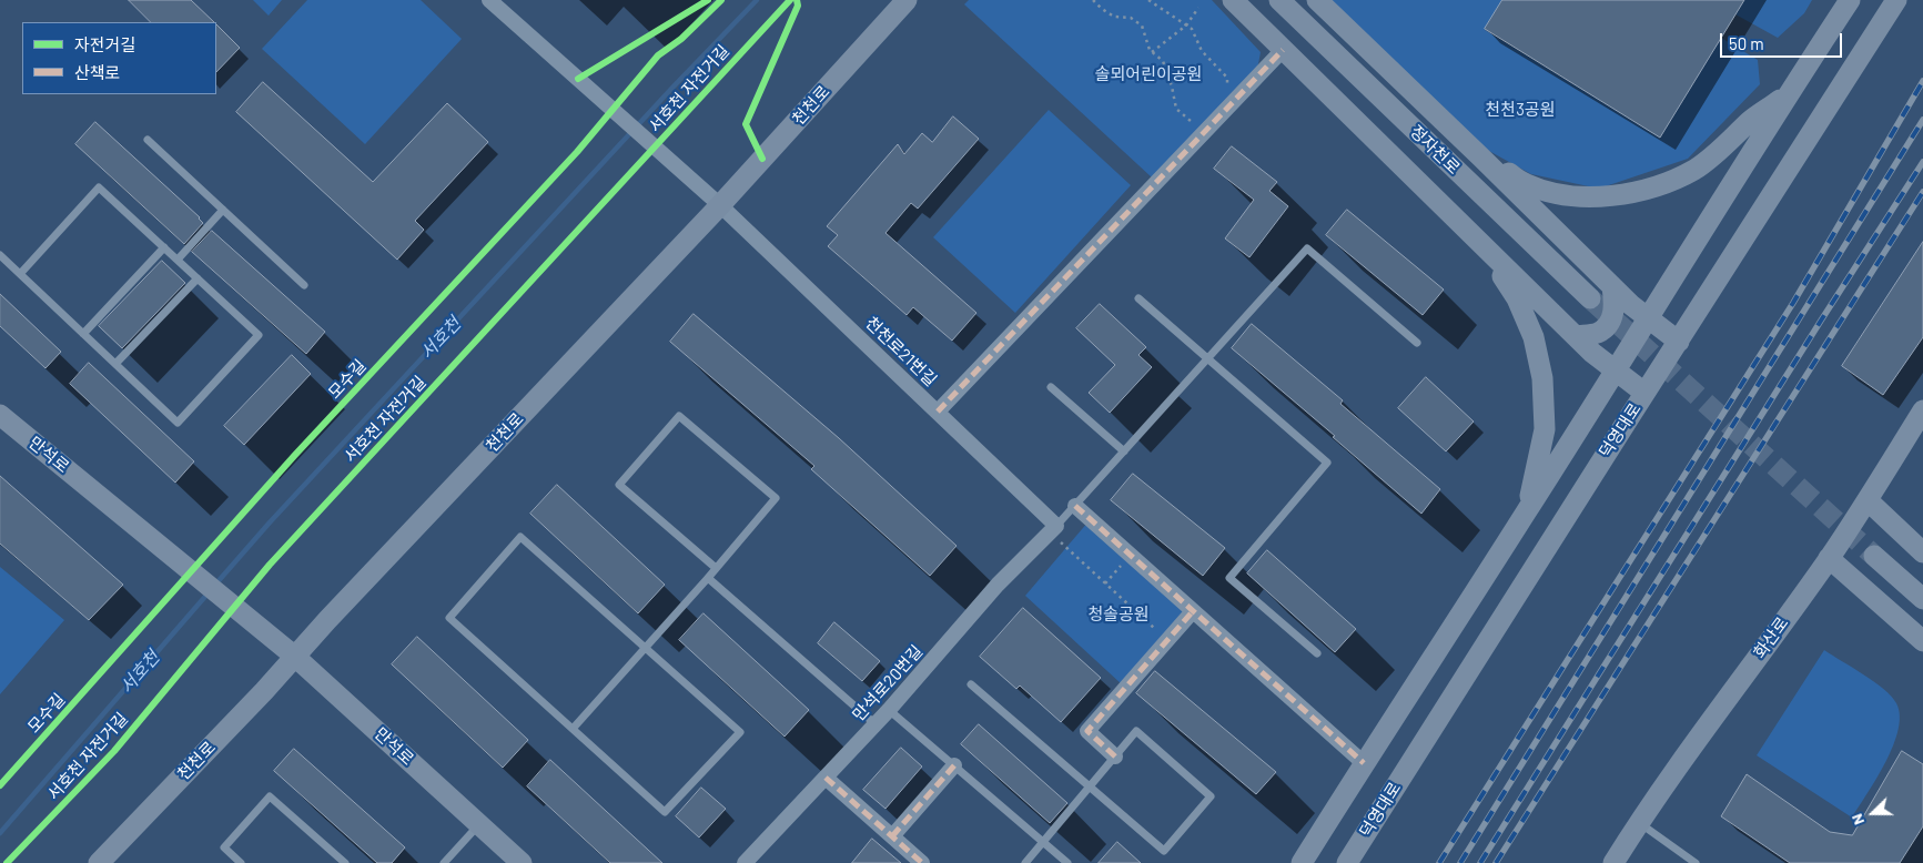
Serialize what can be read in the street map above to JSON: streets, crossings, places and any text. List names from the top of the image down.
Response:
{
  "streets": {
    "street": [
      "천천로",
      "정자천로",
      "천천로21번길",
      "덕영대로",
      "만석로",
      "화산로",
      "만석로20번길"
    ],
    "cycle path": ["서호천 자전거길", "모수길"]
  },
  "crossings": [
    ["천천로", "천천로21번길"],
    ["천천로", "만석로"],
    ["천천로21번길", "만석로20번길"]
  ],
  "water": ["서호천"],
  "parks": ["솔뫼어린이공원", "천천3공원", "청솔공원"],
  "legend": ["자전거길", "산책로"],
  "scale_bar": "50 m",
  "north": "left"
}
